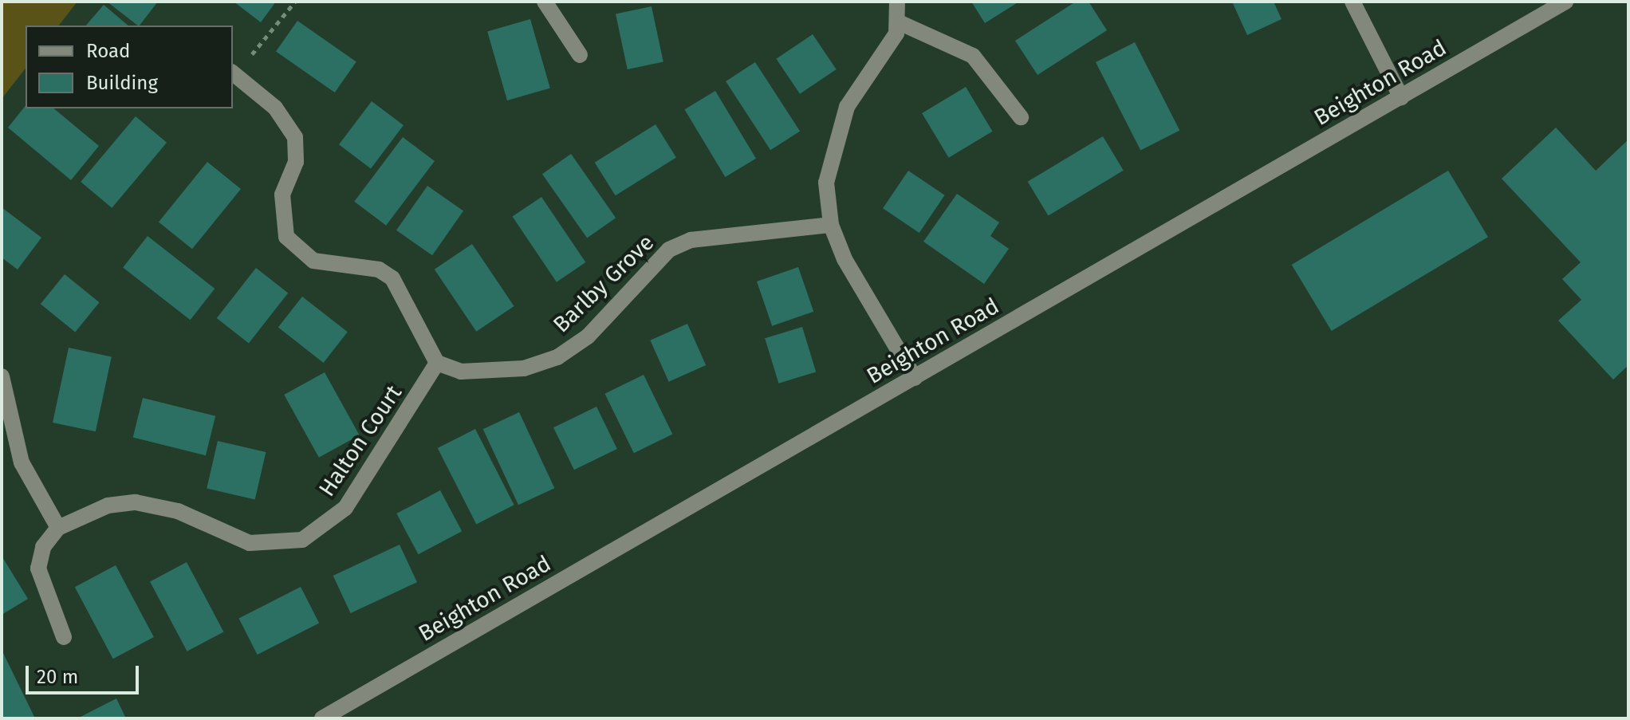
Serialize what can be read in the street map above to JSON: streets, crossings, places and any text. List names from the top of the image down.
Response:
{
  "streets": {
    "street": ["Beighton Road", "Barlby Grove", "Halton Court"]
  },
  "crossings": [
    ["Barlby Grove", "Halton Court"]
  ],
  "legend": ["Road", "Building"],
  "scale_bar": "20 m"
}
